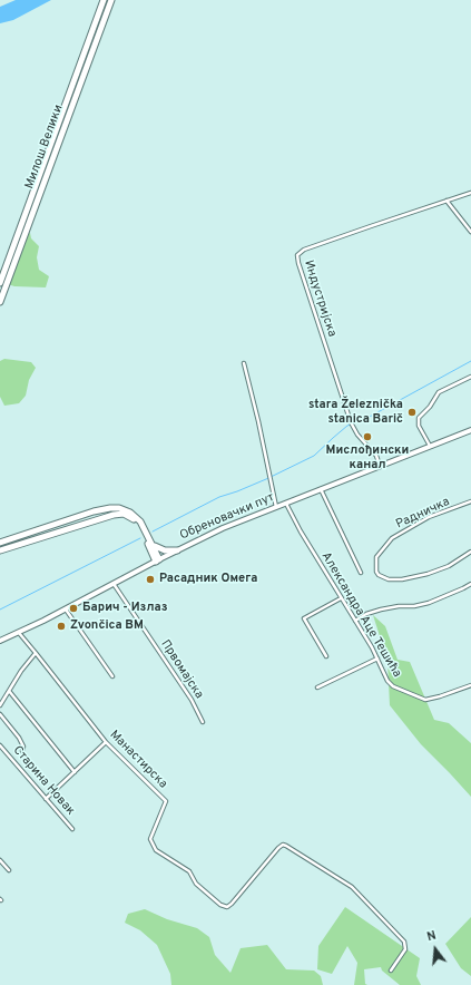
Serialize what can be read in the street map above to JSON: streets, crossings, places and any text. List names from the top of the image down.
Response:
{
  "streets": {
    "highway": ["Милош Велики"],
    "main road": ["Обреновачки пут"],
    "street": [
      "Индустријска",
      "Радничка",
      "Александра Аце Тешића",
      "Првомајска",
      "Манастирска",
      "Старина Новак"
    ]
  },
  "crossings": [
    ["Индустријска", "Обреновачки пут"],
    ["Обреновачки пут", "Александра Аце Тешића"],
    ["Обреновачки пут", "Првомајска"],
    ["Обреновачки пут", "Манастирска"]
  ],
  "places": [
    "stara Železnička stanica Barič",
    "Мислођински канал",
    "Расадник Омега",
    "Барич - Излаз",
    "Zvončica BM"
  ],
  "north": "top"
}
